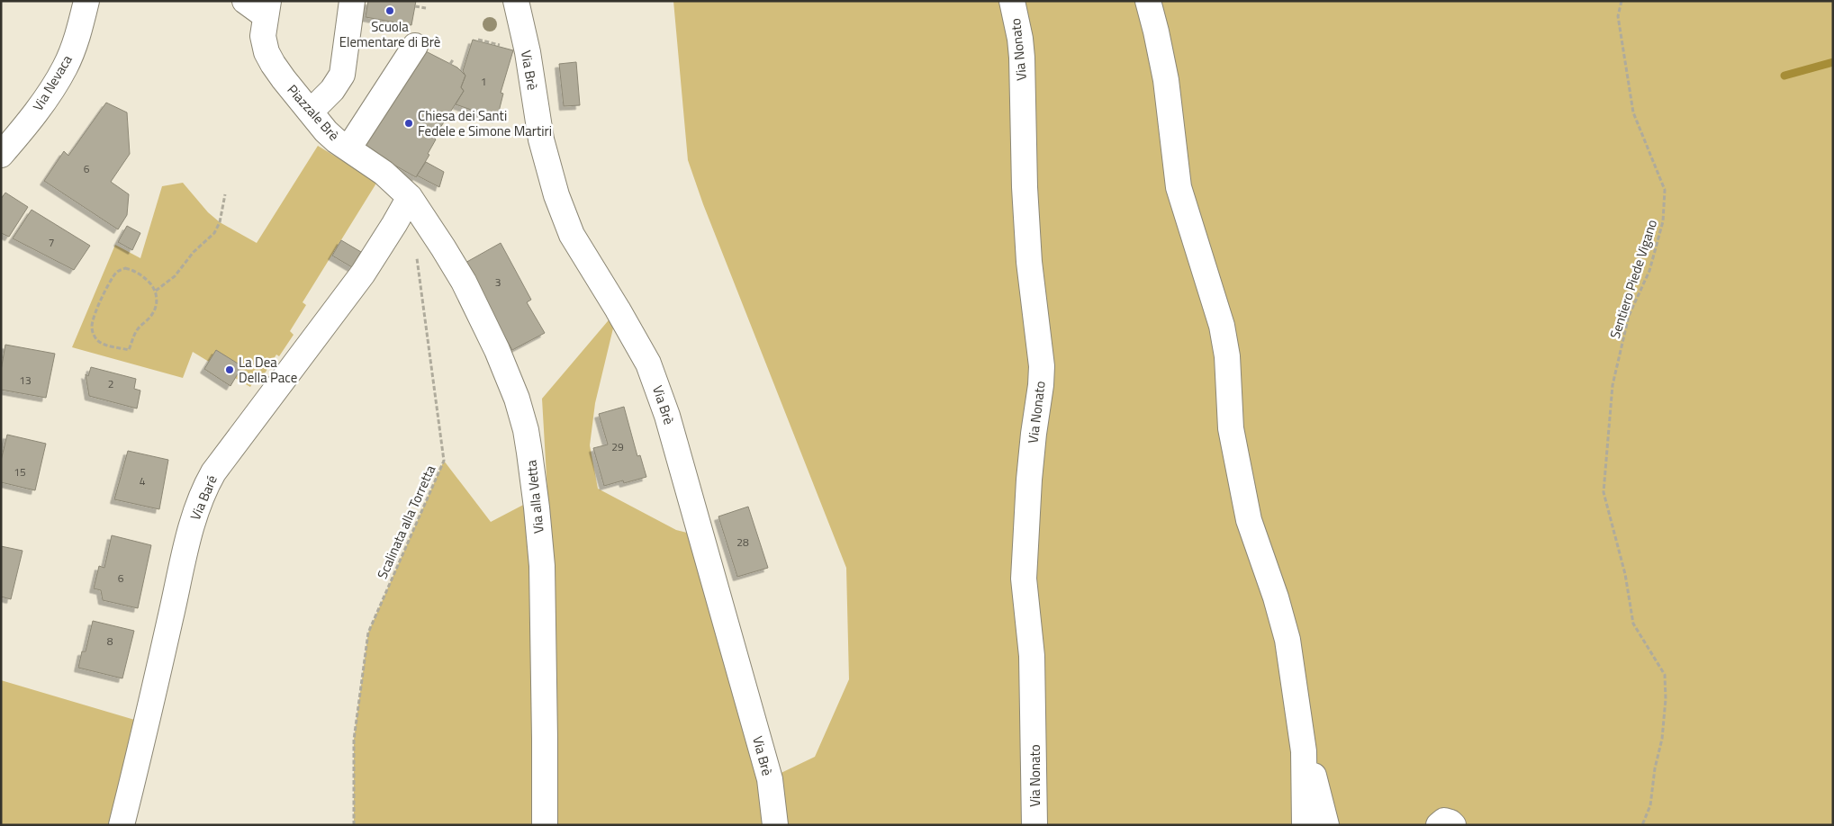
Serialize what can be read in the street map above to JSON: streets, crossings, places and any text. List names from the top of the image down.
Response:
{
  "streets": {
    "street": [
      "Via Nonato",
      "Via Brè",
      "Via Nevaca",
      "Piazzale Brè",
      "Via alla Vetta",
      "Via Baré"
    ],
    "path": ["Sentiero Piede Vigano", "Scalinata alla Torretta"]
  },
  "crossings": [
    ["Piazzale Brè", "Via alla Vetta"],
    ["Piazzale Brè", "Via Baré"],
    ["Via alla Vetta", "Via Baré"]
  ],
  "places": ["Scuola Elementare di Brè", "Chiesa dei Santi Fedele e Simone Martiri", "La Dea Della Pace"],
  "house_numbers": [
    "1",
    "6",
    "7",
    "3",
    "13",
    "2",
    "29",
    "15",
    "4",
    "28",
    "6",
    "8"
  ]
}
